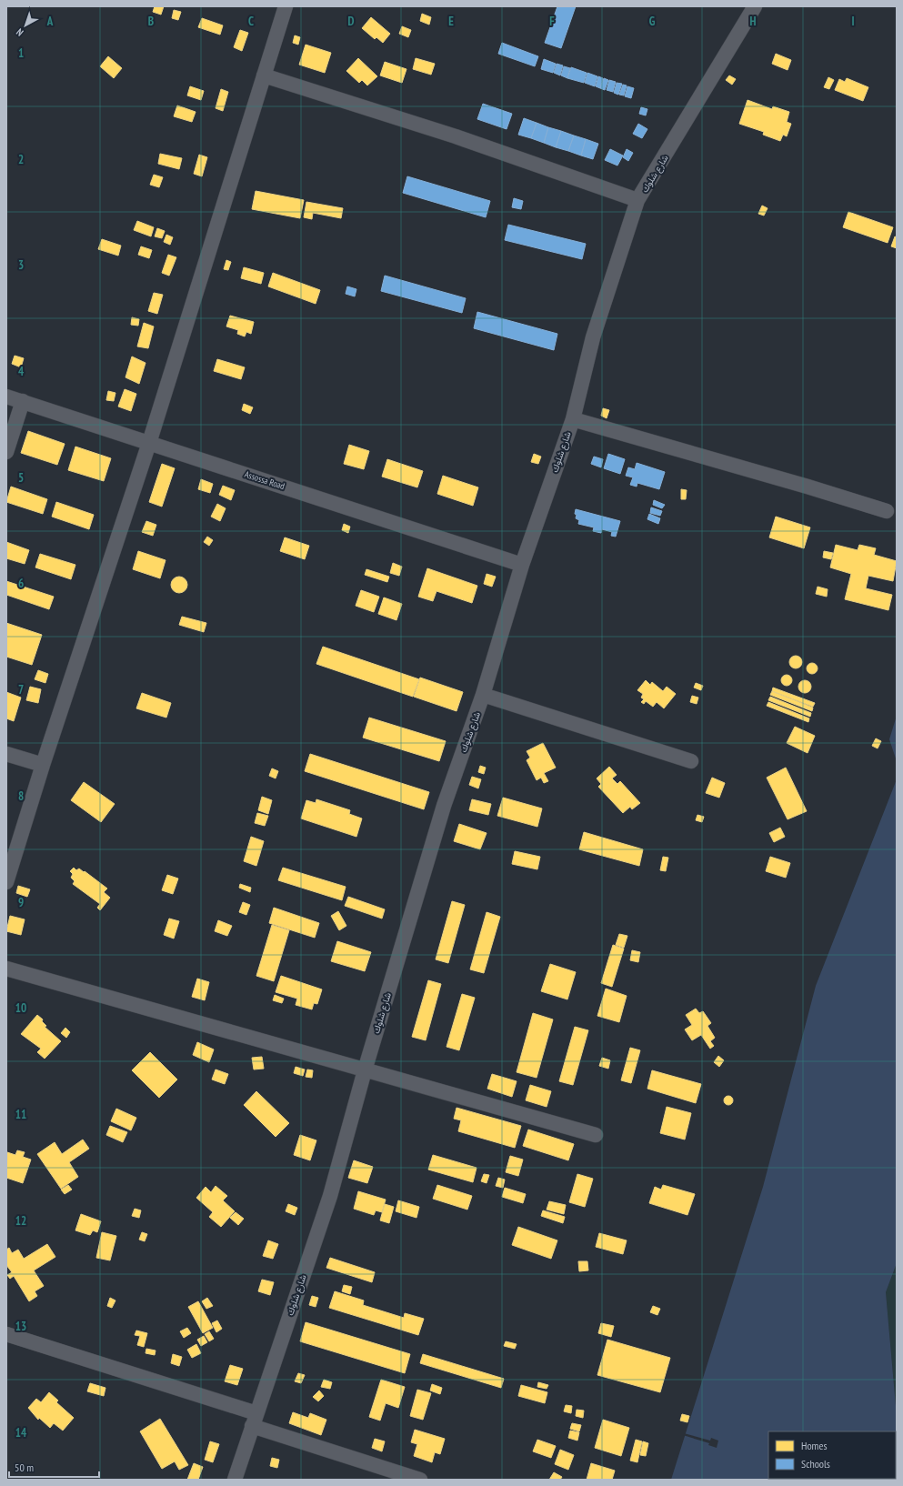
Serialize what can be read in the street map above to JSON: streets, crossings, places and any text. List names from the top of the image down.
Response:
{
  "streets": {
    "street": ["شارع شلوك", "Assossa Road"]
  },
  "crossings": [
    ["شارع شلوك", "Assossa Road"]
  ],
  "legend": ["Homes", "Schools"],
  "scale_bar": "50 m",
  "north": "bottom left",
  "grid": {
    "columns": [
      "A",
      "B",
      "C",
      "D",
      "E",
      "F",
      "G",
      "H",
      "I"
    ],
    "rows": [
      "1",
      "2",
      "3",
      "4",
      "5",
      "6",
      "7",
      "8",
      "9",
      "10",
      "11",
      "12",
      "13",
      "14"
    ]
  }
}
